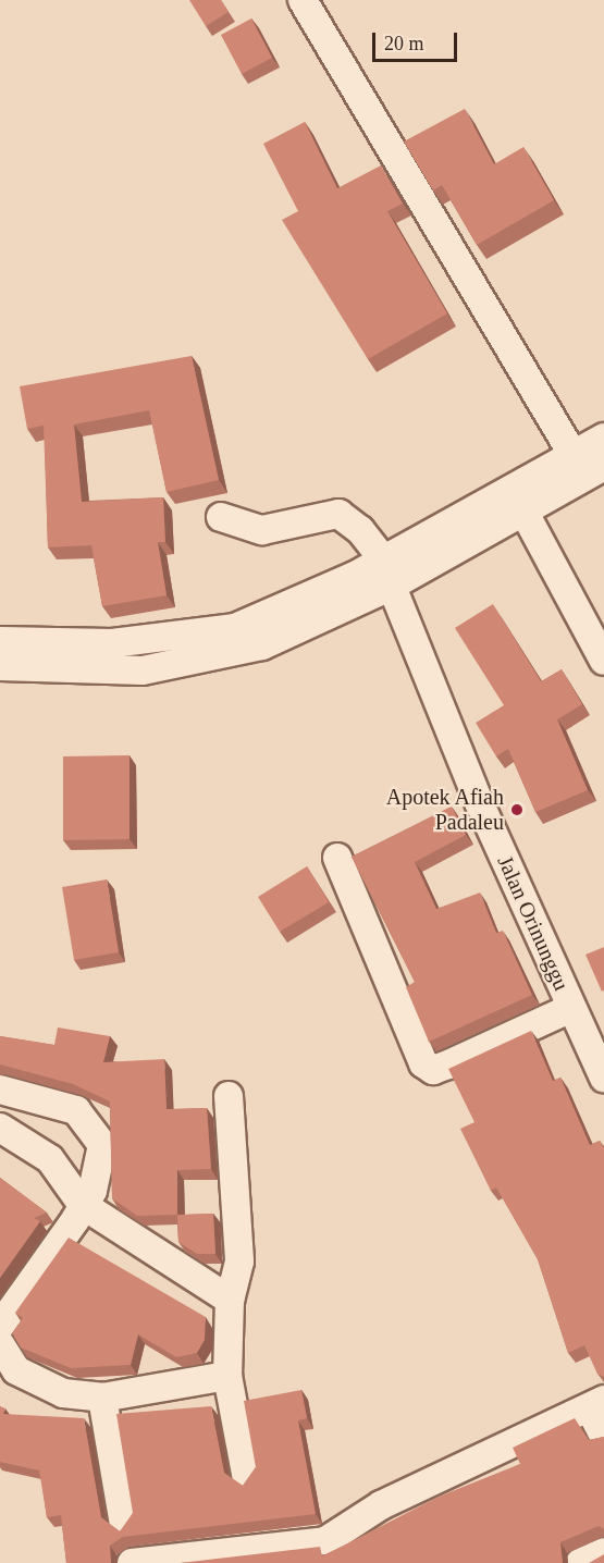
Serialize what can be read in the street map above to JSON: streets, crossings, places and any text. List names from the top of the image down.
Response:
{
  "streets": {
    "street": ["Jalan Orinunggu"]
  },
  "places": ["Apotek Afiah Padaleu"],
  "scale_bar": "20 m"
}
